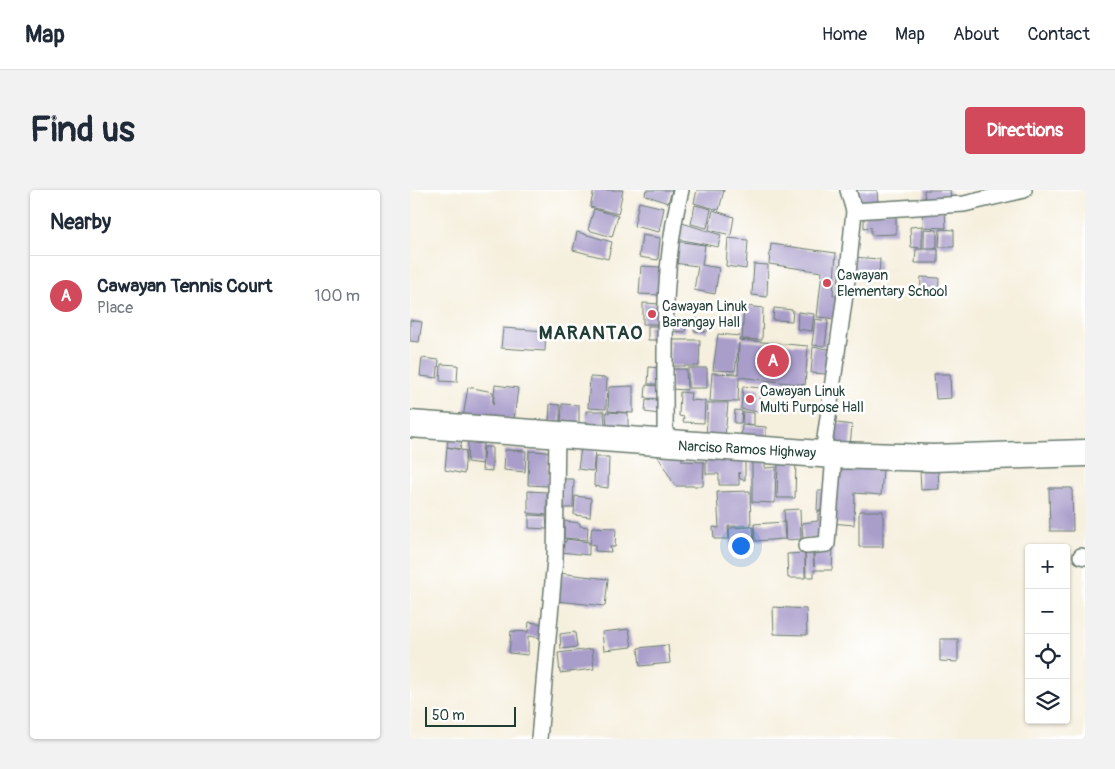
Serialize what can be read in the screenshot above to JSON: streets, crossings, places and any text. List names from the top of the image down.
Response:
{
  "streets": {
    "highway": ["Narciso Ramos Highway"]
  },
  "districts": ["MARANTAO"],
  "places": ["Cawayan Elementary School", "Cawayan Linuk Barangay Hall", "Cawayan Linuk Multi Purpose Hall"],
  "scale_bar": "50 m",
  "page": {
    "header": "Map",
    "nav": [
      "Home",
      "Map",
      "About",
      "Contact"
    ],
    "buttons": "Directions",
    "title": "Find us",
    "heading": "Nearby",
    "list": [
      {
        "mark": "A",
        "name": "Cawayan Tennis Court",
        "note": "Place",
        "value": "100 m"
      }
    ],
    "pins": "A",
    "map_buttons": ["+", "−"],
    "scale": "50 m"
  }
}
